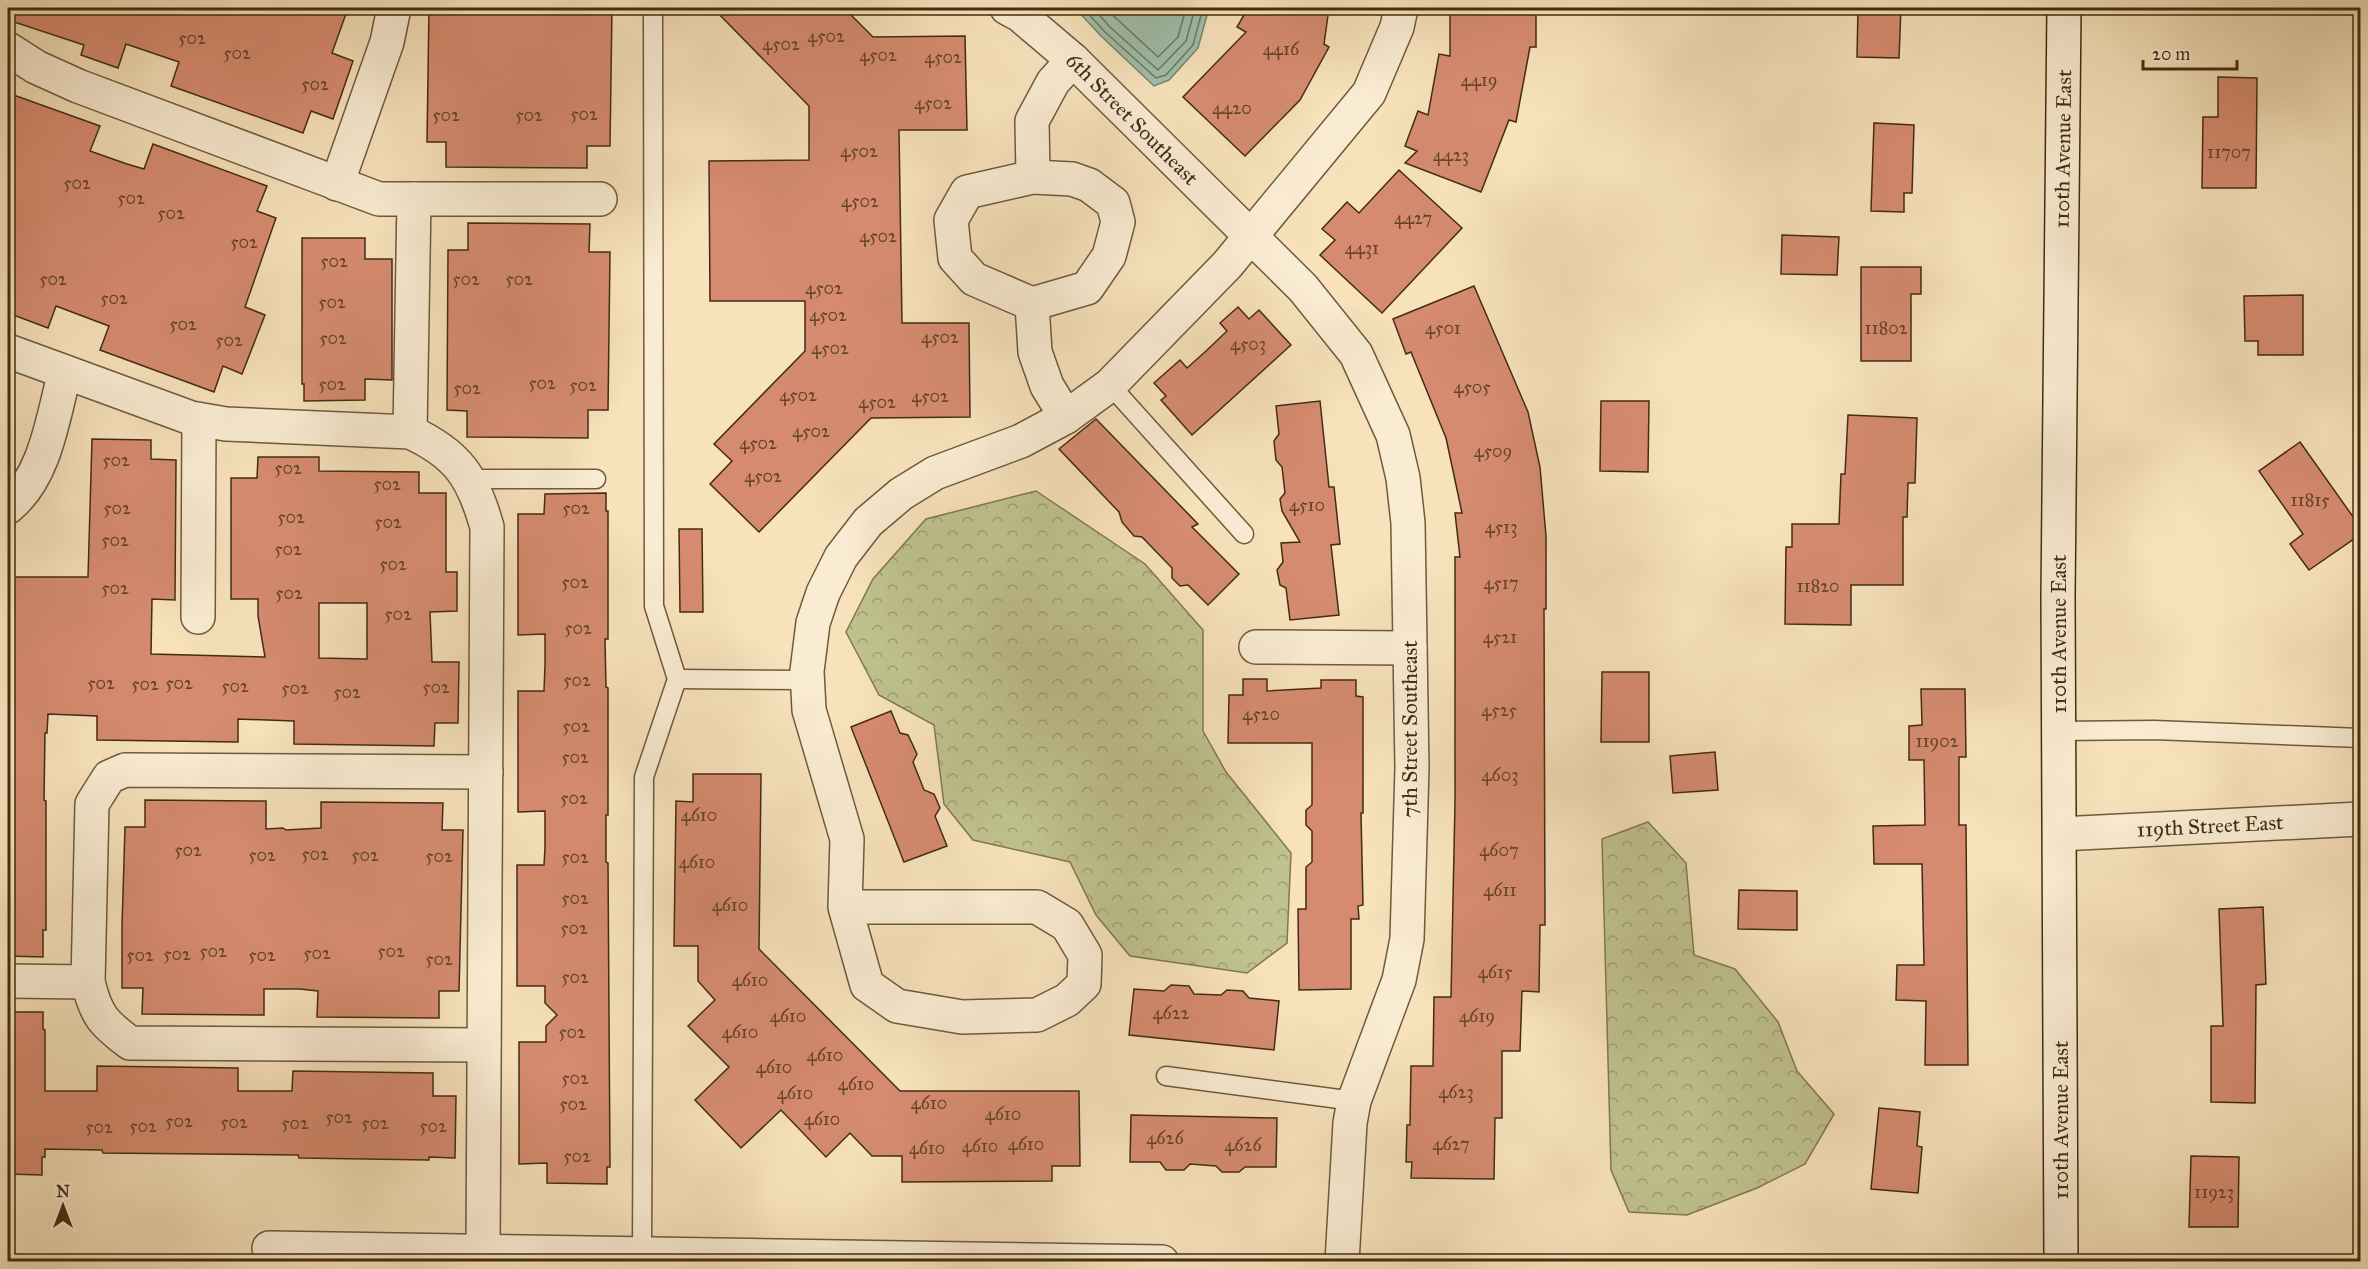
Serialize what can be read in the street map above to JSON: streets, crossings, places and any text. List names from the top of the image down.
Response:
{
  "streets": {
    "street": [
      "6th Street Southeast",
      "110th Avenue East",
      "7th Street Southeast",
      "119th Street East"
    ]
  },
  "crossings": [
    ["6th Street Southeast", "7th Street Southeast"],
    ["110th Avenue East", "119th Street East"]
  ],
  "house_numbers": [
    "4502",
    "502",
    "4502",
    "4416",
    "502",
    "4502",
    "4502",
    "4419",
    "502",
    "4502",
    "4420",
    "502",
    "502",
    "502",
    "4502",
    "11707",
    "4423",
    "502",
    "502",
    "4502",
    "502",
    "4427",
    "4502",
    "502",
    "4431",
    "502",
    "502",
    "502",
    "502",
    "4502",
    "502",
    "502",
    "4502",
    "502",
    "4501",
    "11802",
    "4502",
    "502",
    "502",
    "4503",
    "4502",
    "502",
    "502",
    "502",
    "4505",
    "502",
    "4502",
    "4502",
    "4502",
    "4502",
    "4502",
    "4509",
    "502",
    "502",
    "4502",
    "502",
    "11815",
    "4510",
    "502",
    "502",
    "502",
    "502",
    "4513",
    "502",
    "502",
    "502",
    "502",
    "4517",
    "11820",
    "502",
    "502",
    "502",
    "502",
    "4521",
    "502",
    "502",
    "502",
    "502",
    "502",
    "502",
    "502",
    "502",
    "4525",
    "4520",
    "502",
    "11902",
    "502",
    "4603",
    "502",
    "4610",
    "502",
    "4607",
    "502",
    "502",
    "502",
    "502",
    "502",
    "4610",
    "4611",
    "502",
    "4610",
    "502",
    "502",
    "502",
    "502",
    "502",
    "502",
    "502",
    "502",
    "4615",
    "502",
    "4610",
    "4622",
    "4610",
    "4619",
    "502",
    "4610",
    "4610",
    "4610",
    "502",
    "4610",
    "4623",
    "4610",
    "4610",
    "502",
    "4610",
    "502",
    "4610",
    "502",
    "502",
    "502",
    "502",
    "502",
    "502",
    "502",
    "4626",
    "4610",
    "4627",
    "4626",
    "4610",
    "4610",
    "502",
    "11923"
  ],
  "scale_bar": "20 m",
  "north": "top"
}
